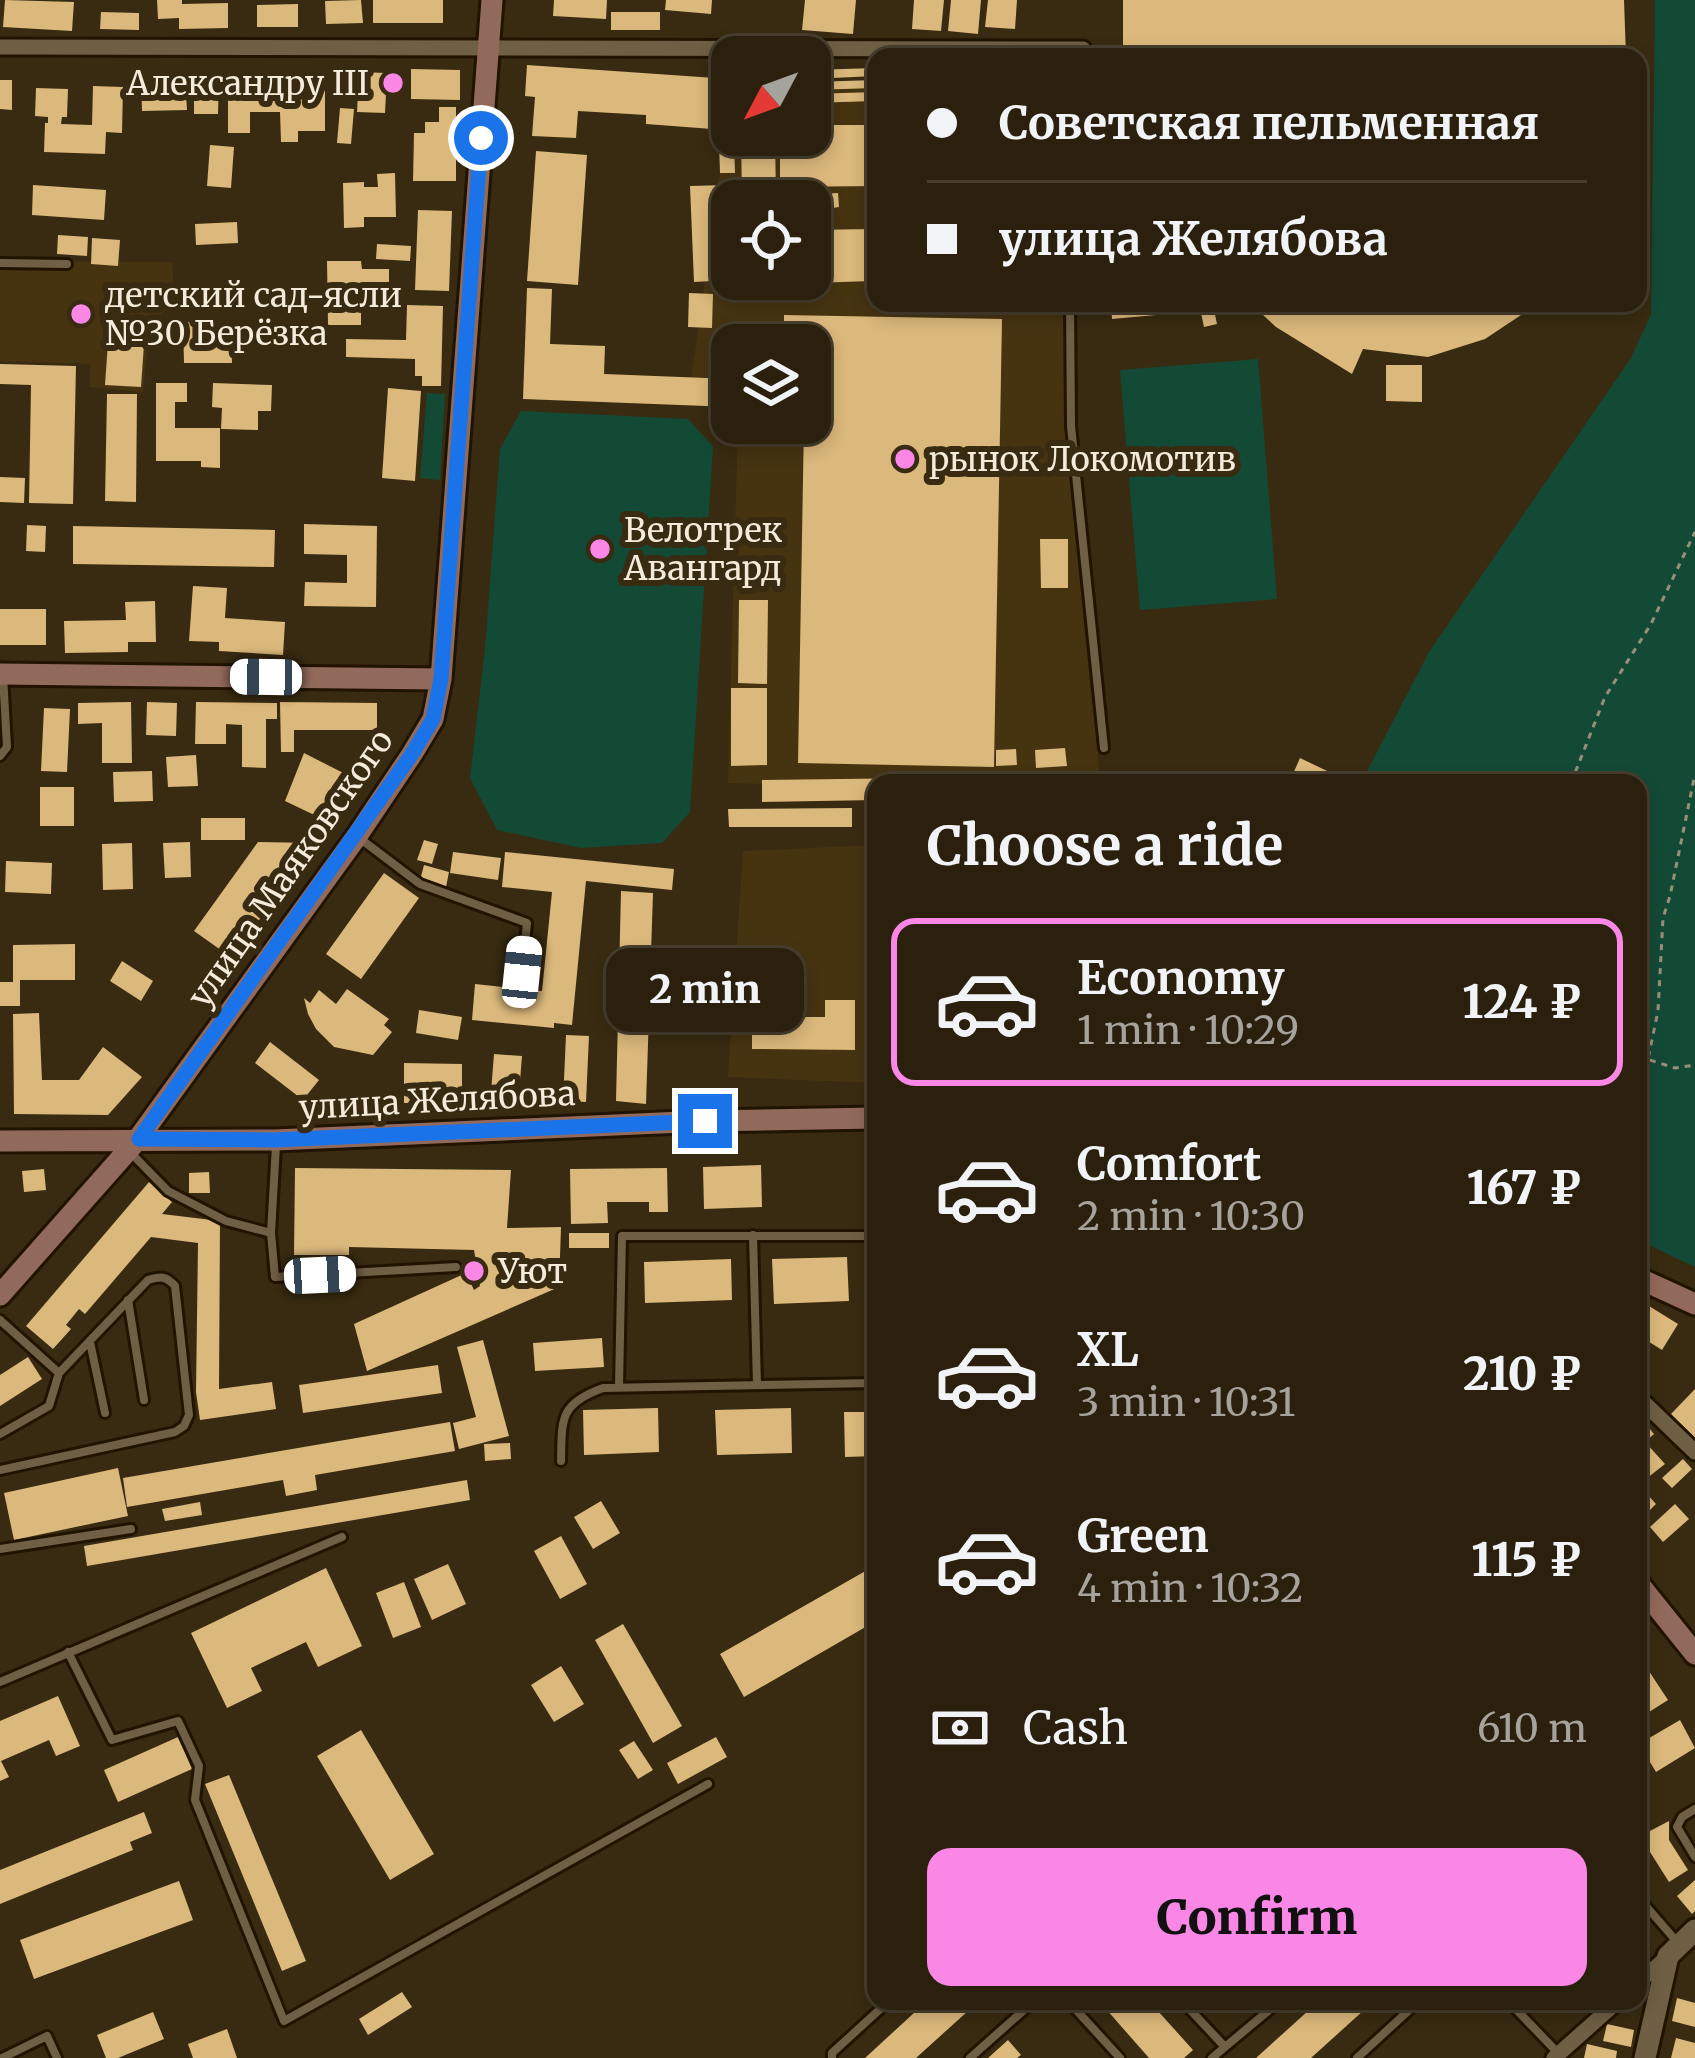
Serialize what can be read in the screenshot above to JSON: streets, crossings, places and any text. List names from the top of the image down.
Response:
{
  "streets": {
    "main road": ["улица Маяковского", "улица Желябова"]
  },
  "crossings": [
    ["улица Маяковского", "улица Желябова"]
  ],
  "places": [
    "Александру III",
    "детский сад-ясли №30 Берёзка",
    "рынок Локомотив",
    "Велотрек Авангард",
    "Уют"
  ],
  "north": "bottom left",
  "page": {
    "banner": ["Советская пельменная", "улица Желябова"],
    "heading": "Choose a ride",
    "list": [
      {
        "name": "Economy",
        "note": "1 min · 10:29",
        "value": "124 ₽"
      },
      {
        "name": "Comfort",
        "note": "2 min · 10:30",
        "value": "167 ₽"
      },
      {
        "name": "XL",
        "note": "3 min · 10:31",
        "value": "210 ₽"
      },
      {
        "name": "Green",
        "note": "4 min · 10:32",
        "value": "115 ₽"
      }
    ],
    "bubble": "2 min",
    "pay": ["Cash", "610 m"],
    "buttons": "Confirm"
  }
}
